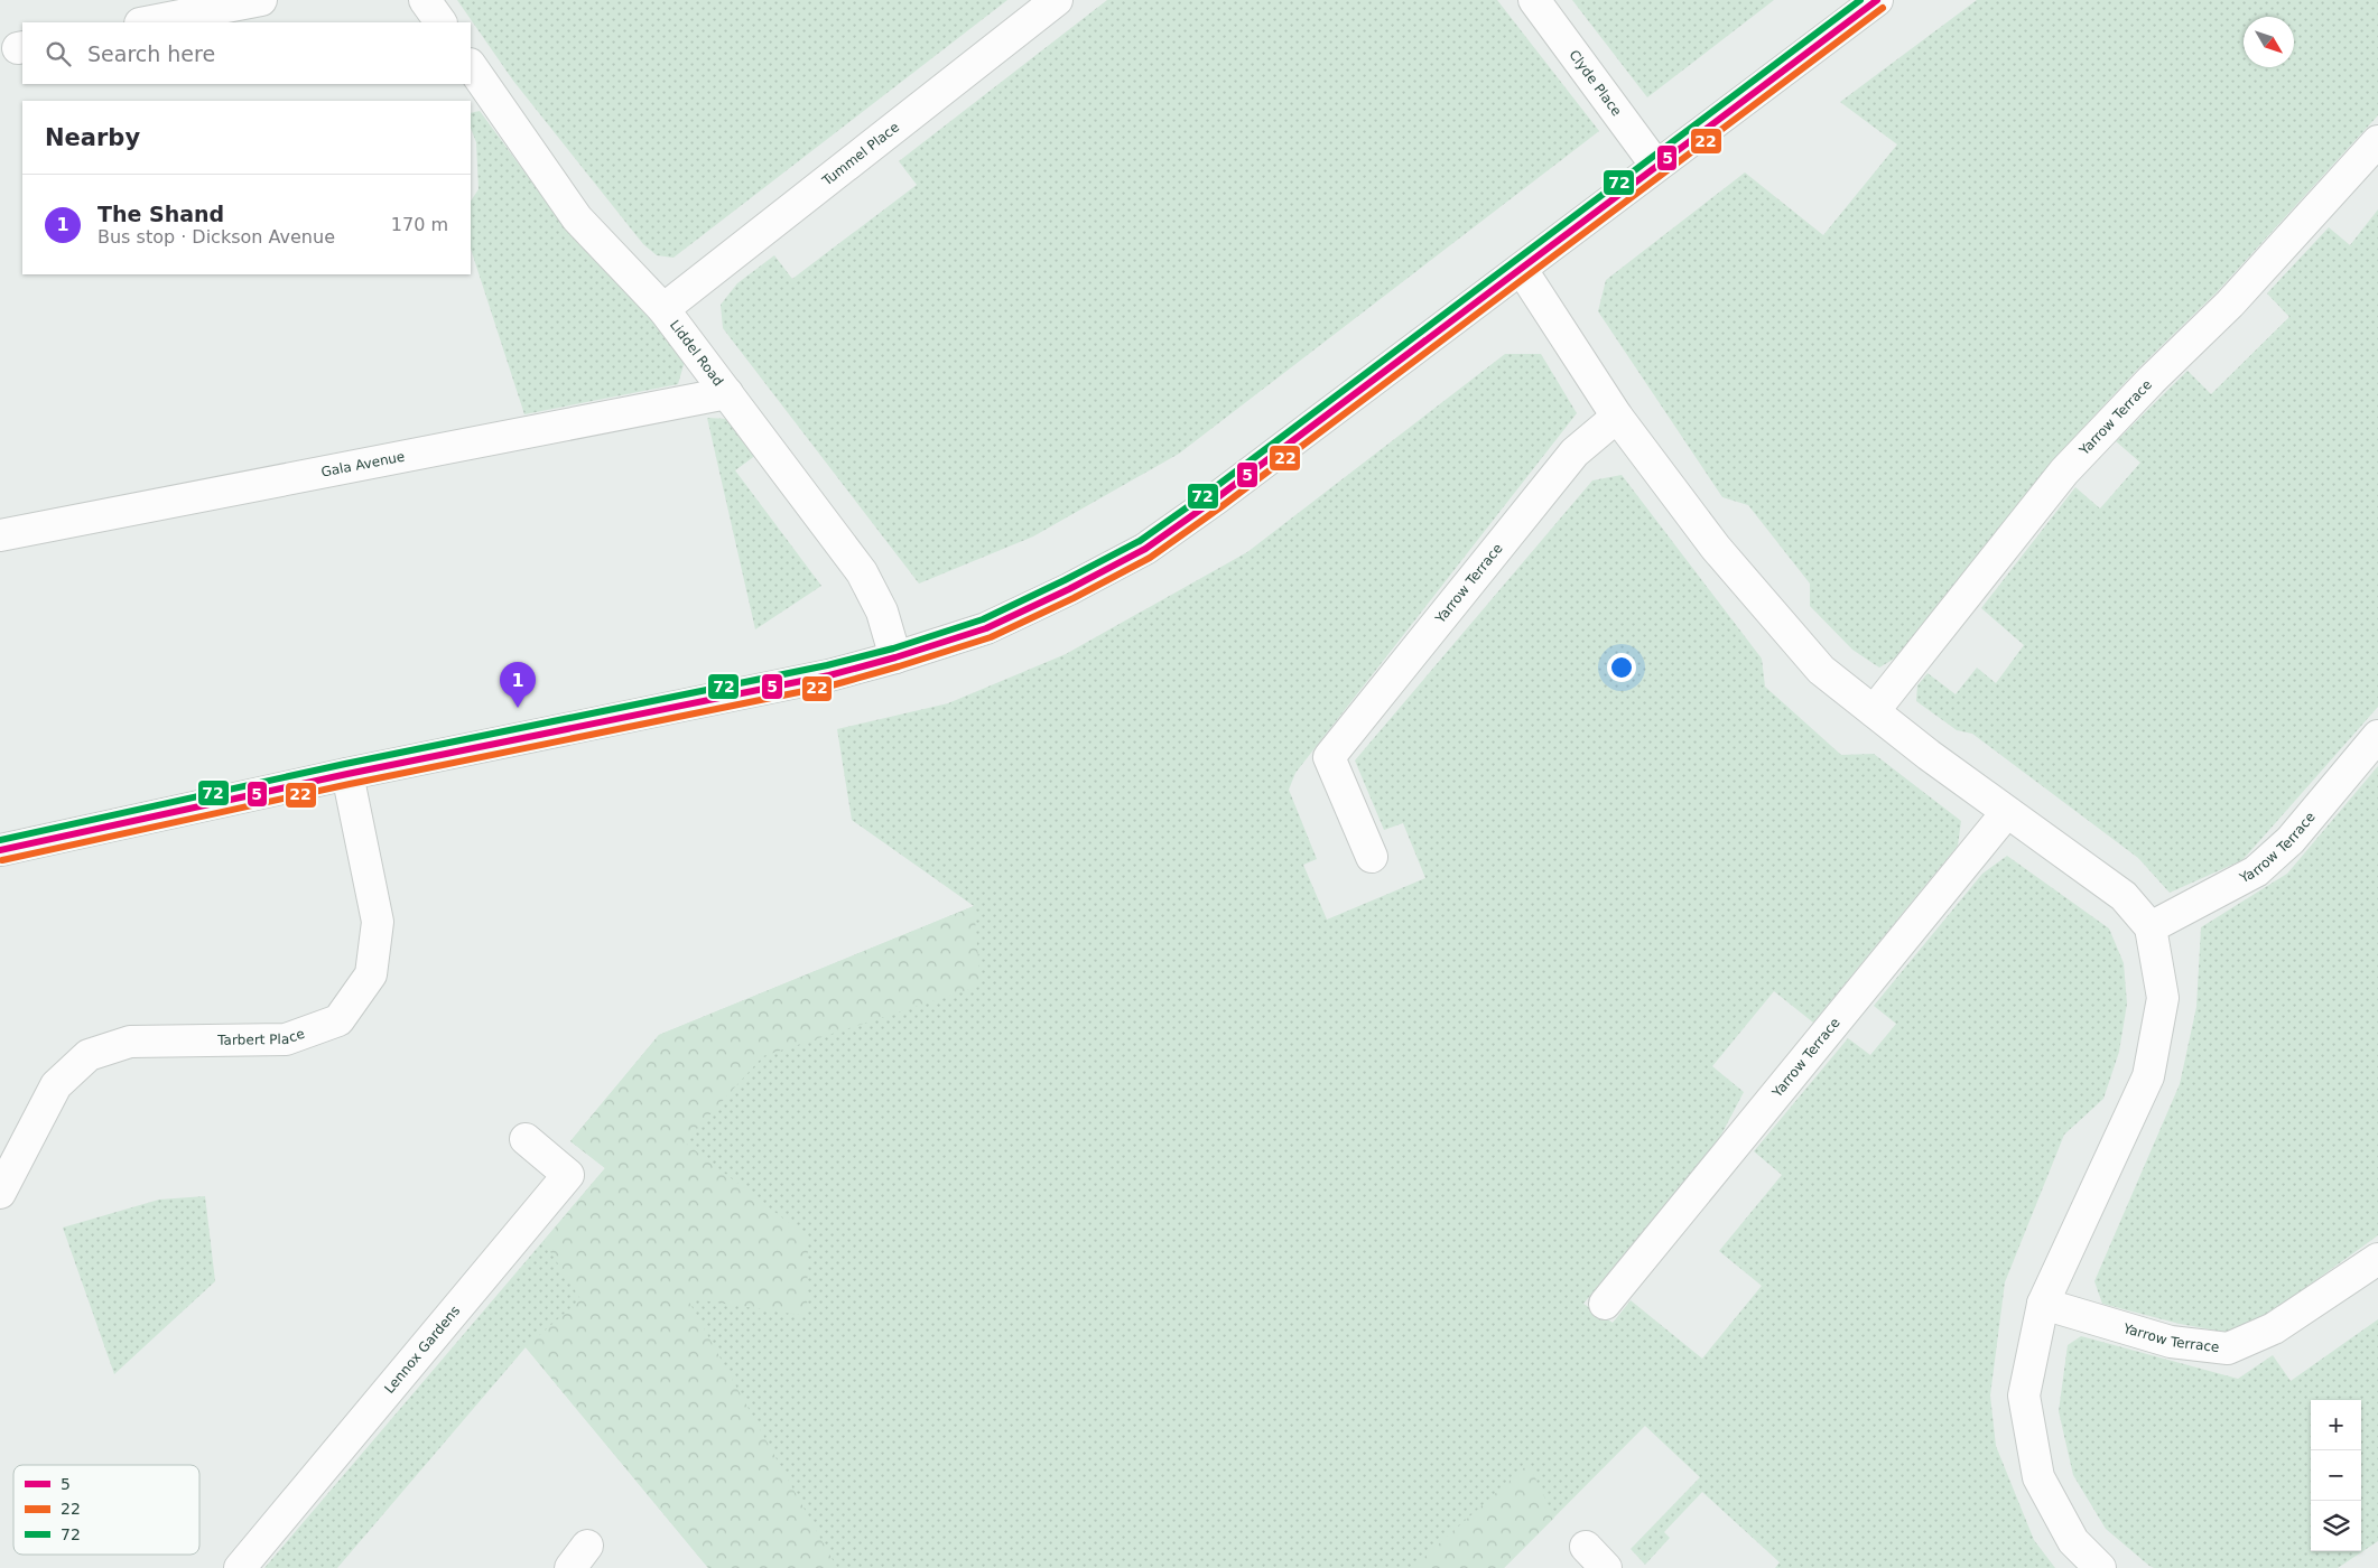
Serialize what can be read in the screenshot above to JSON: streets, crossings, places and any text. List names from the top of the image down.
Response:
{
  "streets": {
    "street": [
      "Clyde Place",
      "Tummel Place",
      "Liddel Road",
      "Yarrow Terrace",
      "Gala Avenue",
      "Tarbert Place",
      "Lennox Gardens"
    ]
  },
  "crossings": [
    ["Tummel Place", "Liddel Road"],
    ["Liddel Road", "Gala Avenue"]
  ],
  "lines": ["transit line 5", "transit line 72", "transit line 22"],
  "legend": ["5", "22", "72"],
  "north": "bottom right",
  "page": {
    "search": "Search here",
    "heading": "Nearby",
    "list": [
      {
        "mark": "1",
        "name": "The Shand",
        "note": "Bus stop · Dickson Avenue",
        "value": "170 m"
      }
    ],
    "pins": "1",
    "map_buttons": ["+", "−"]
  }
}
